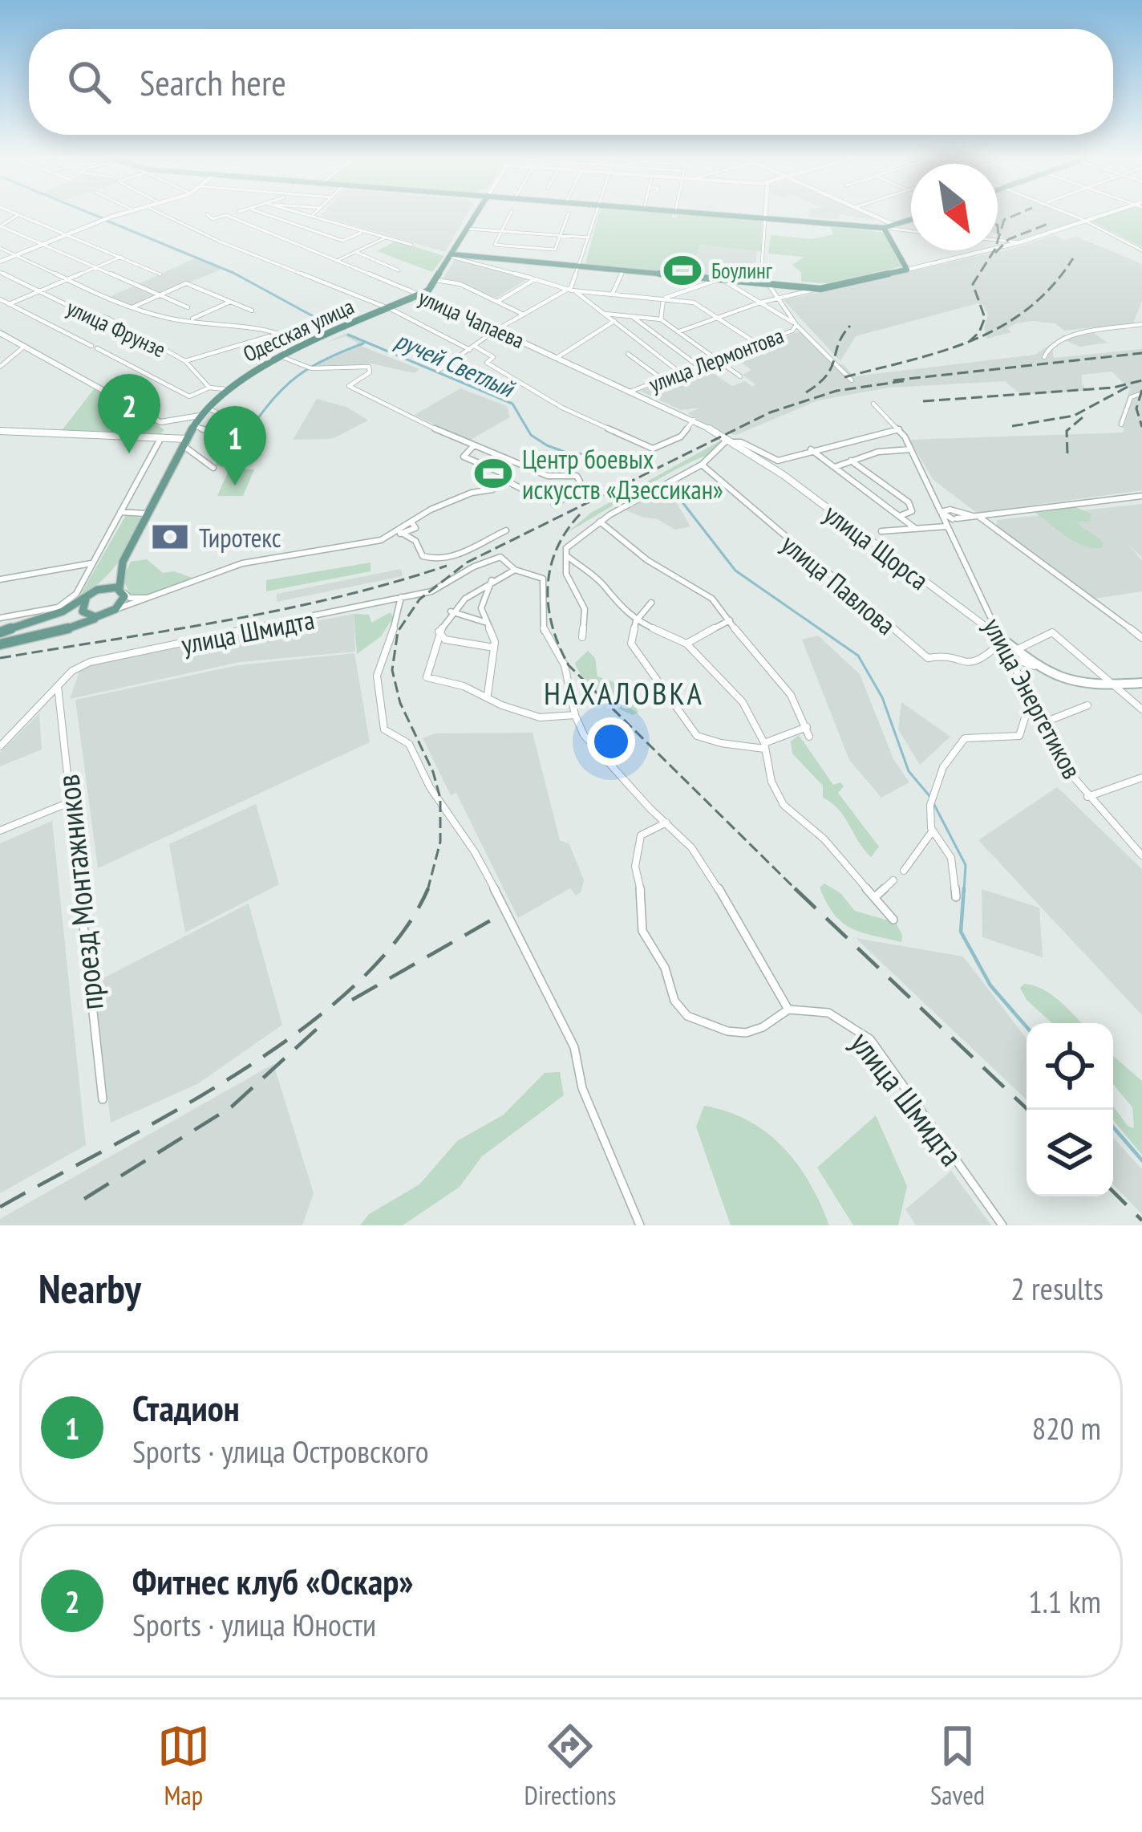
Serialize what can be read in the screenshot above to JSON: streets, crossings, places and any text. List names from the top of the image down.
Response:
{
  "streets": {
    "main road": ["Одесская улица"],
    "street": [
      "улица Чапаева",
      "улица Фрунзе",
      "улица Лермонтова",
      "улица Щорса",
      "улица Павлова",
      "улица Шмидта",
      "улица Энергетиков",
      "проезд Монтажников"
    ]
  },
  "crossings": [
    ["улица Чапаева", "Одесская улица"],
    ["улица Чапаева", "улица Лермонтова"],
    ["улица Чапаева", "улица Щорса"],
    ["улица Щорса", "улица Павлова"],
    ["улица Щорса", "улица Энергетиков"],
    ["улица Павлова", "улица Энергетиков"],
    ["улица Шмидта", "проезд Монтажников"]
  ],
  "districts": ["НАХАЛОВКА"],
  "water": ["ручей Светлый"],
  "places": {
    "sports": ["Боулинг", "Центр боевых искусств «Дзессикан»"],
    "bank": ["Тиротекс"]
  },
  "north": "bottom right",
  "page": {
    "search": "Search here",
    "pins": ["2", "1"],
    "heading": ["Nearby", "2 results"],
    "list": [
      {
        "mark": "1",
        "name": "Стадион",
        "note": "Sports · улица Островского",
        "value": "820 m"
      },
      {
        "mark": "2",
        "name": "Фитнес клуб «Оскар»",
        "note": "Sports · улица Юности",
        "value": "1.1 km"
      }
    ],
    "nav": ["Map", "Directions", "Saved"]
  }
}
